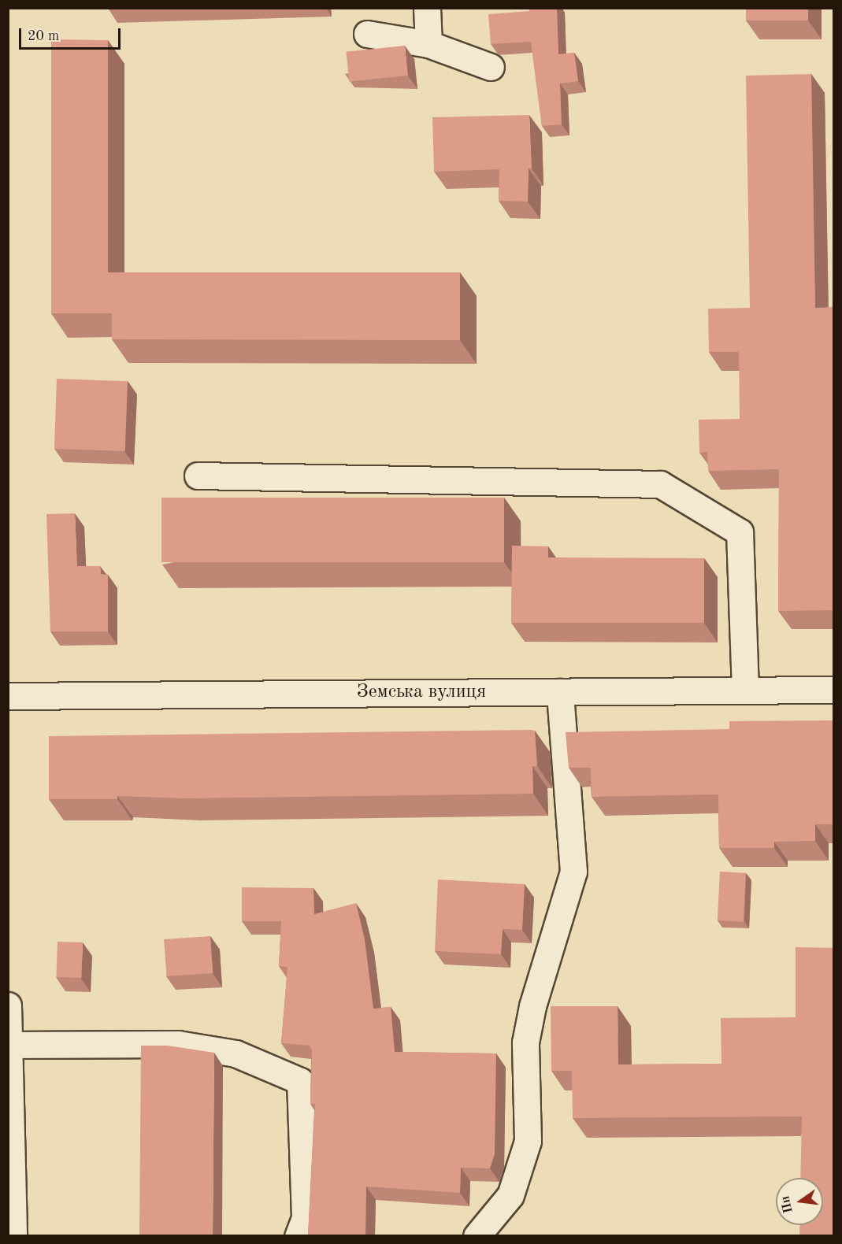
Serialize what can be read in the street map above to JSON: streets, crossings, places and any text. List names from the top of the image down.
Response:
{
  "streets": {
    "street": ["Земська вулиця"]
  },
  "scale_bar": "20 m",
  "north": "left"
}
